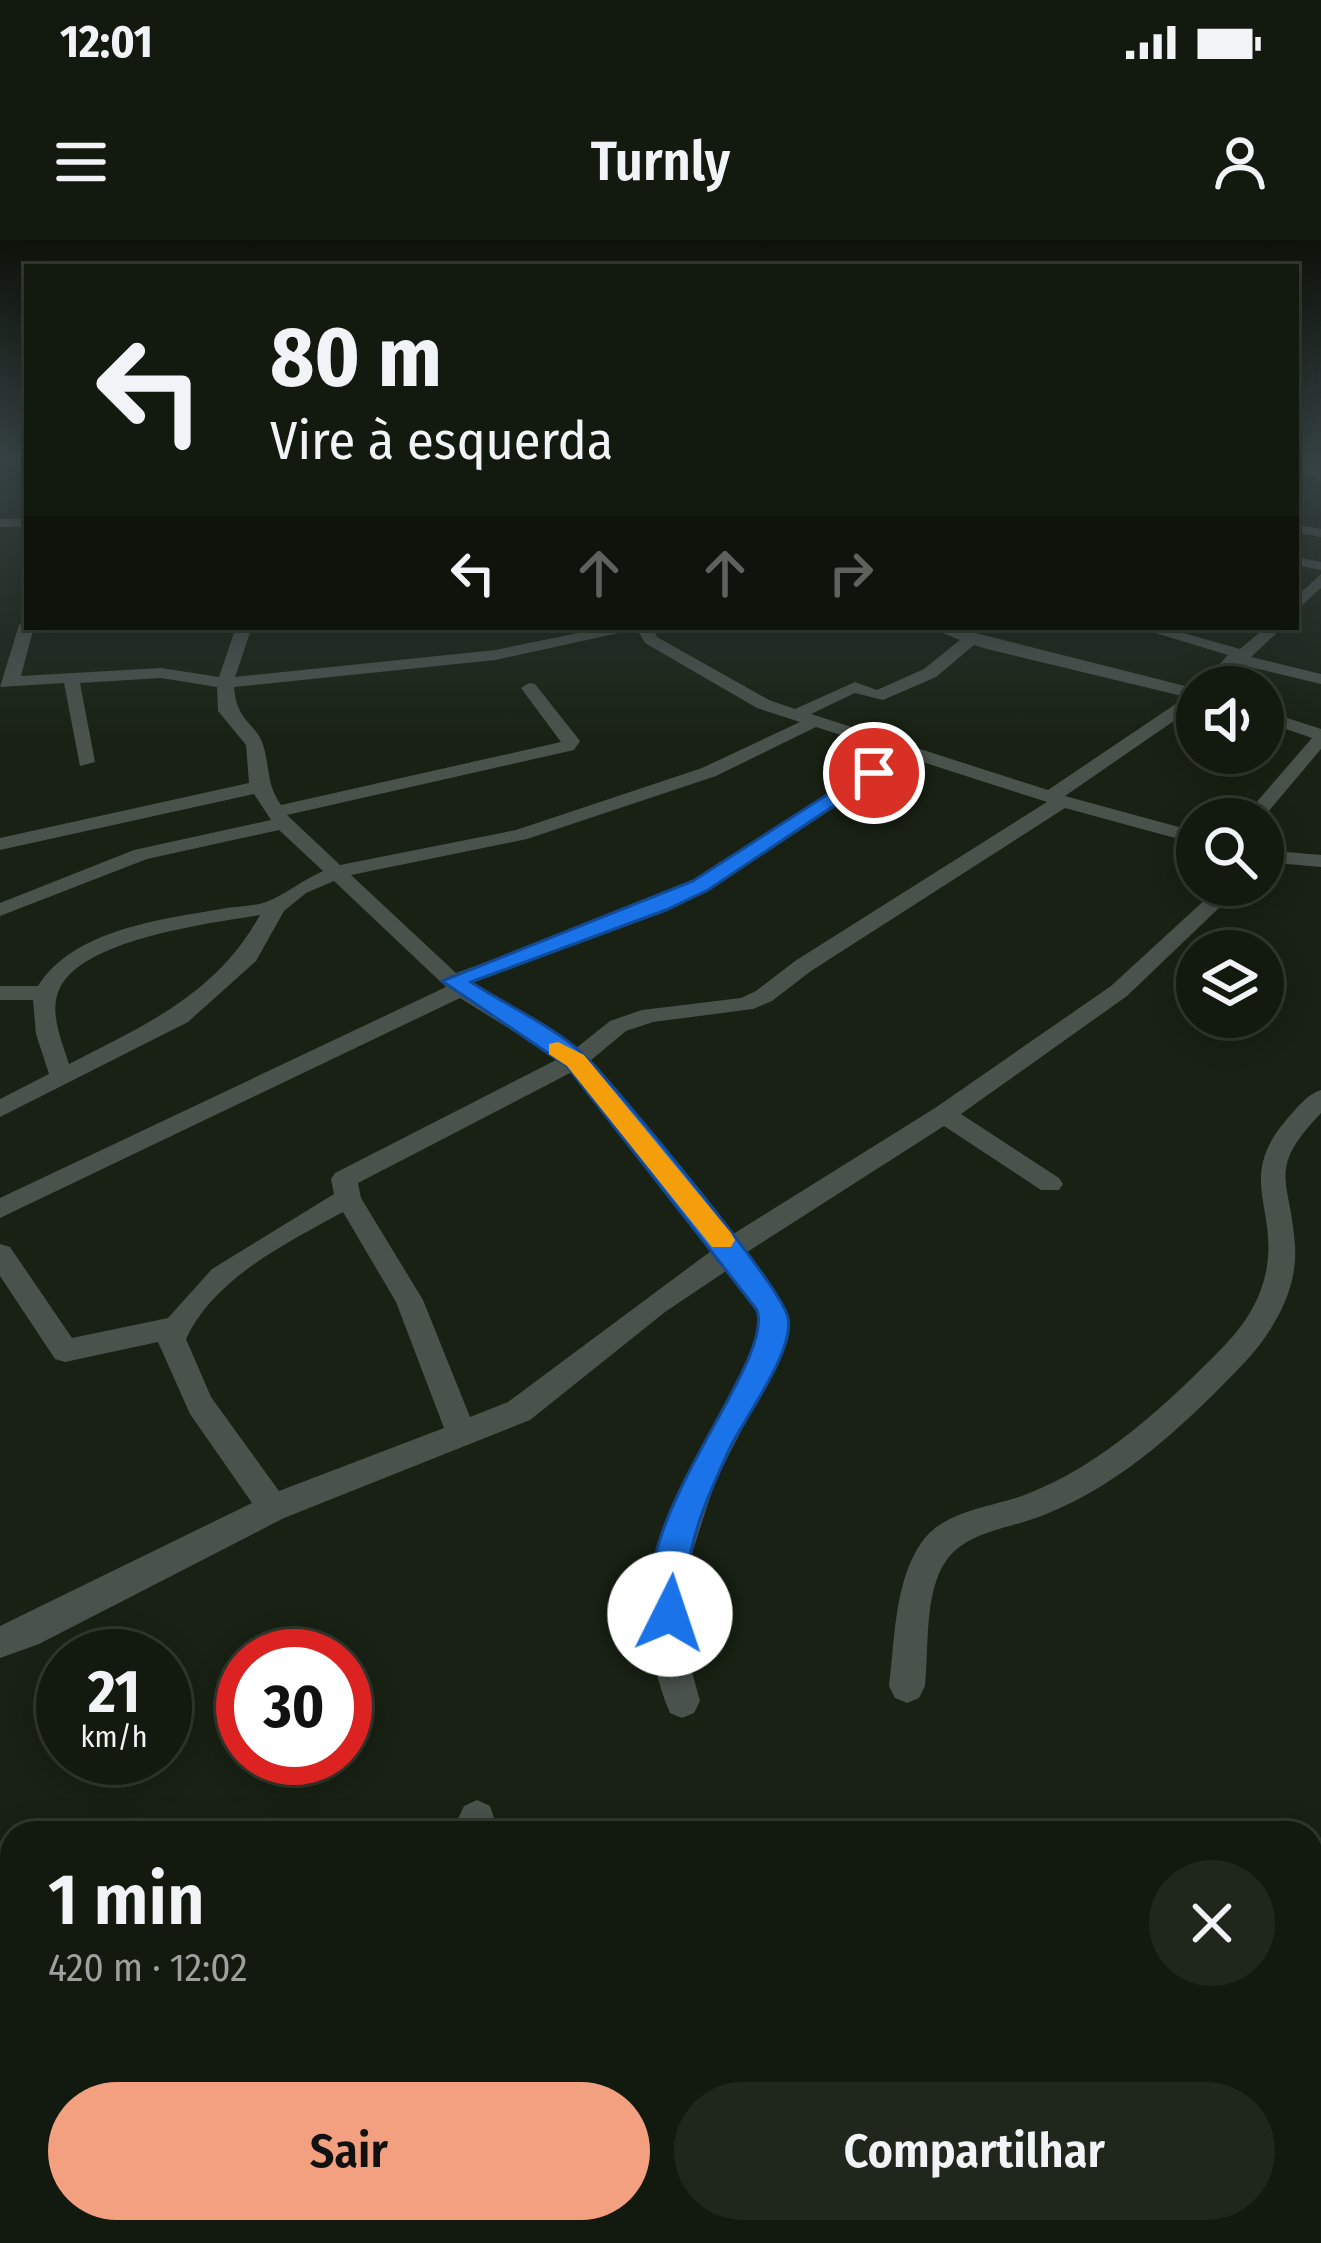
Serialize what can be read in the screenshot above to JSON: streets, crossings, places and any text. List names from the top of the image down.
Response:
{
  "page": {
    "status": "12:01",
    "header": "Turnly",
    "turn": ["80 m", "Vire à esquerda"],
    "speed": "21 km/h",
    "limit": "30",
    "heading": ["1 min", "420 m · 12:02"],
    "buttons": ["Sair", "Compartilhar"]
  }
}
